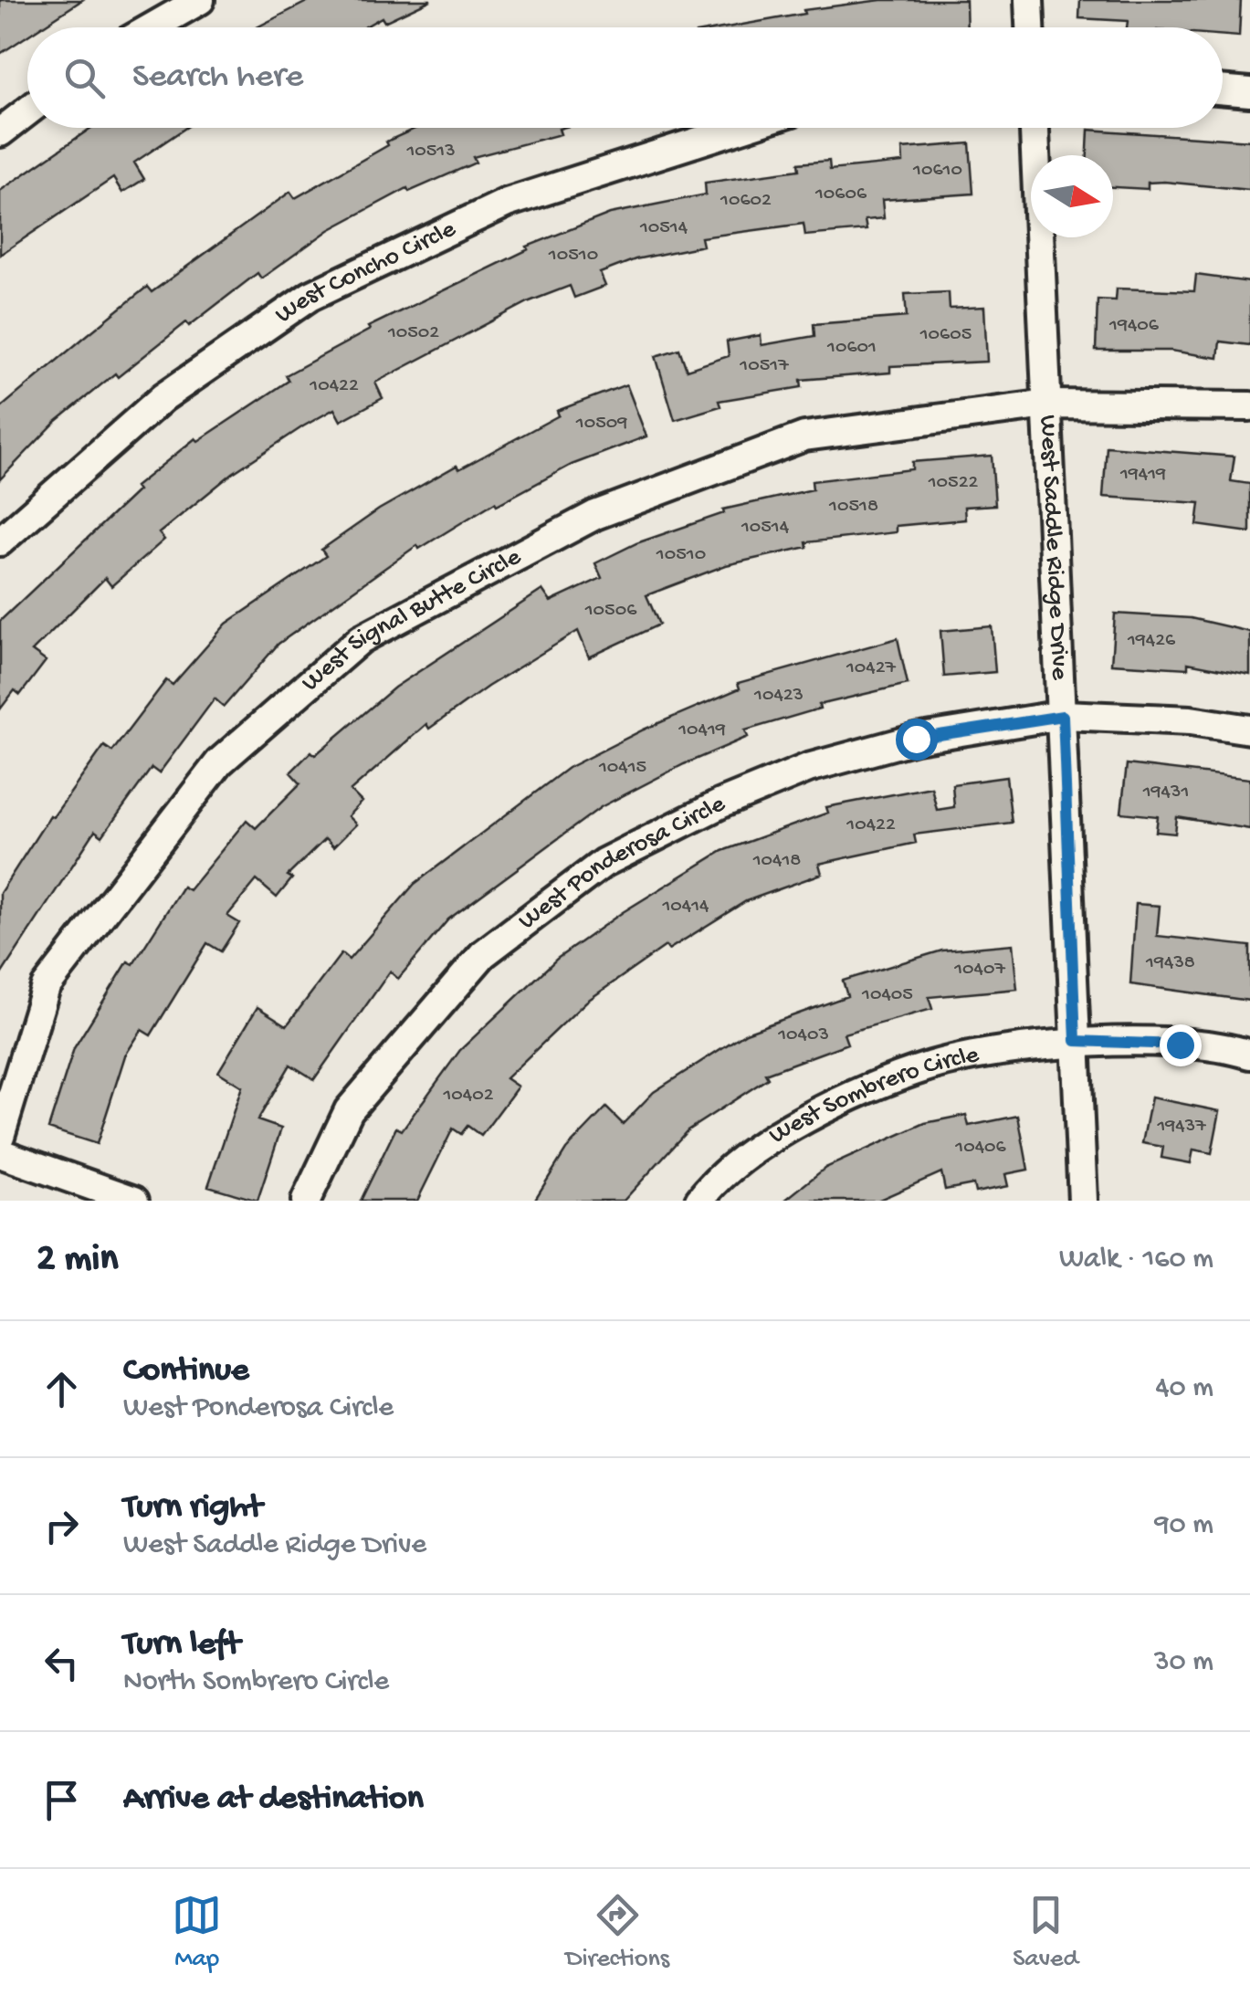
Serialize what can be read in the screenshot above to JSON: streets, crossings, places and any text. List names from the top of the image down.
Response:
{
  "streets": {
    "street": [
      "West Concho Circle",
      "West Saddle Ridge Drive",
      "West Signal Butte Circle",
      "West Ponderosa Circle",
      "West Sombrero Circle"
    ]
  },
  "crossings": [
    ["West Saddle Ridge Drive", "West Signal Butte Circle"],
    ["West Saddle Ridge Drive", "West Ponderosa Circle"],
    ["West Saddle Ridge Drive", "West Sombrero Circle"]
  ],
  "house_numbers": [
    "10513",
    "10610",
    "10606",
    "10602",
    "10514",
    "10510",
    "19406",
    "10502",
    "10605",
    "10601",
    "10517",
    "10422",
    "10509",
    "19419",
    "10522",
    "10518",
    "10514",
    "10510",
    "10506",
    "19426",
    "10427",
    "10423",
    "10419",
    "10415",
    "19431",
    "10422",
    "10418",
    "10414",
    "19438",
    "10407",
    "10405",
    "10403",
    "10402",
    "19437",
    "10406"
  ],
  "north": "right",
  "page": {
    "search": "Search here",
    "heading": ["2 min", "Walk · 160 m"],
    "list": [
      ["Continue", "West Ponderosa Circle", "40 m"],
      ["Turn right", "West Saddle Ridge Drive", "90 m"],
      ["Turn left", "North Sombrero Circle", "30 m"],
      "Arrive at destination"
    ],
    "nav": ["Map", "Directions", "Saved"]
  }
}
